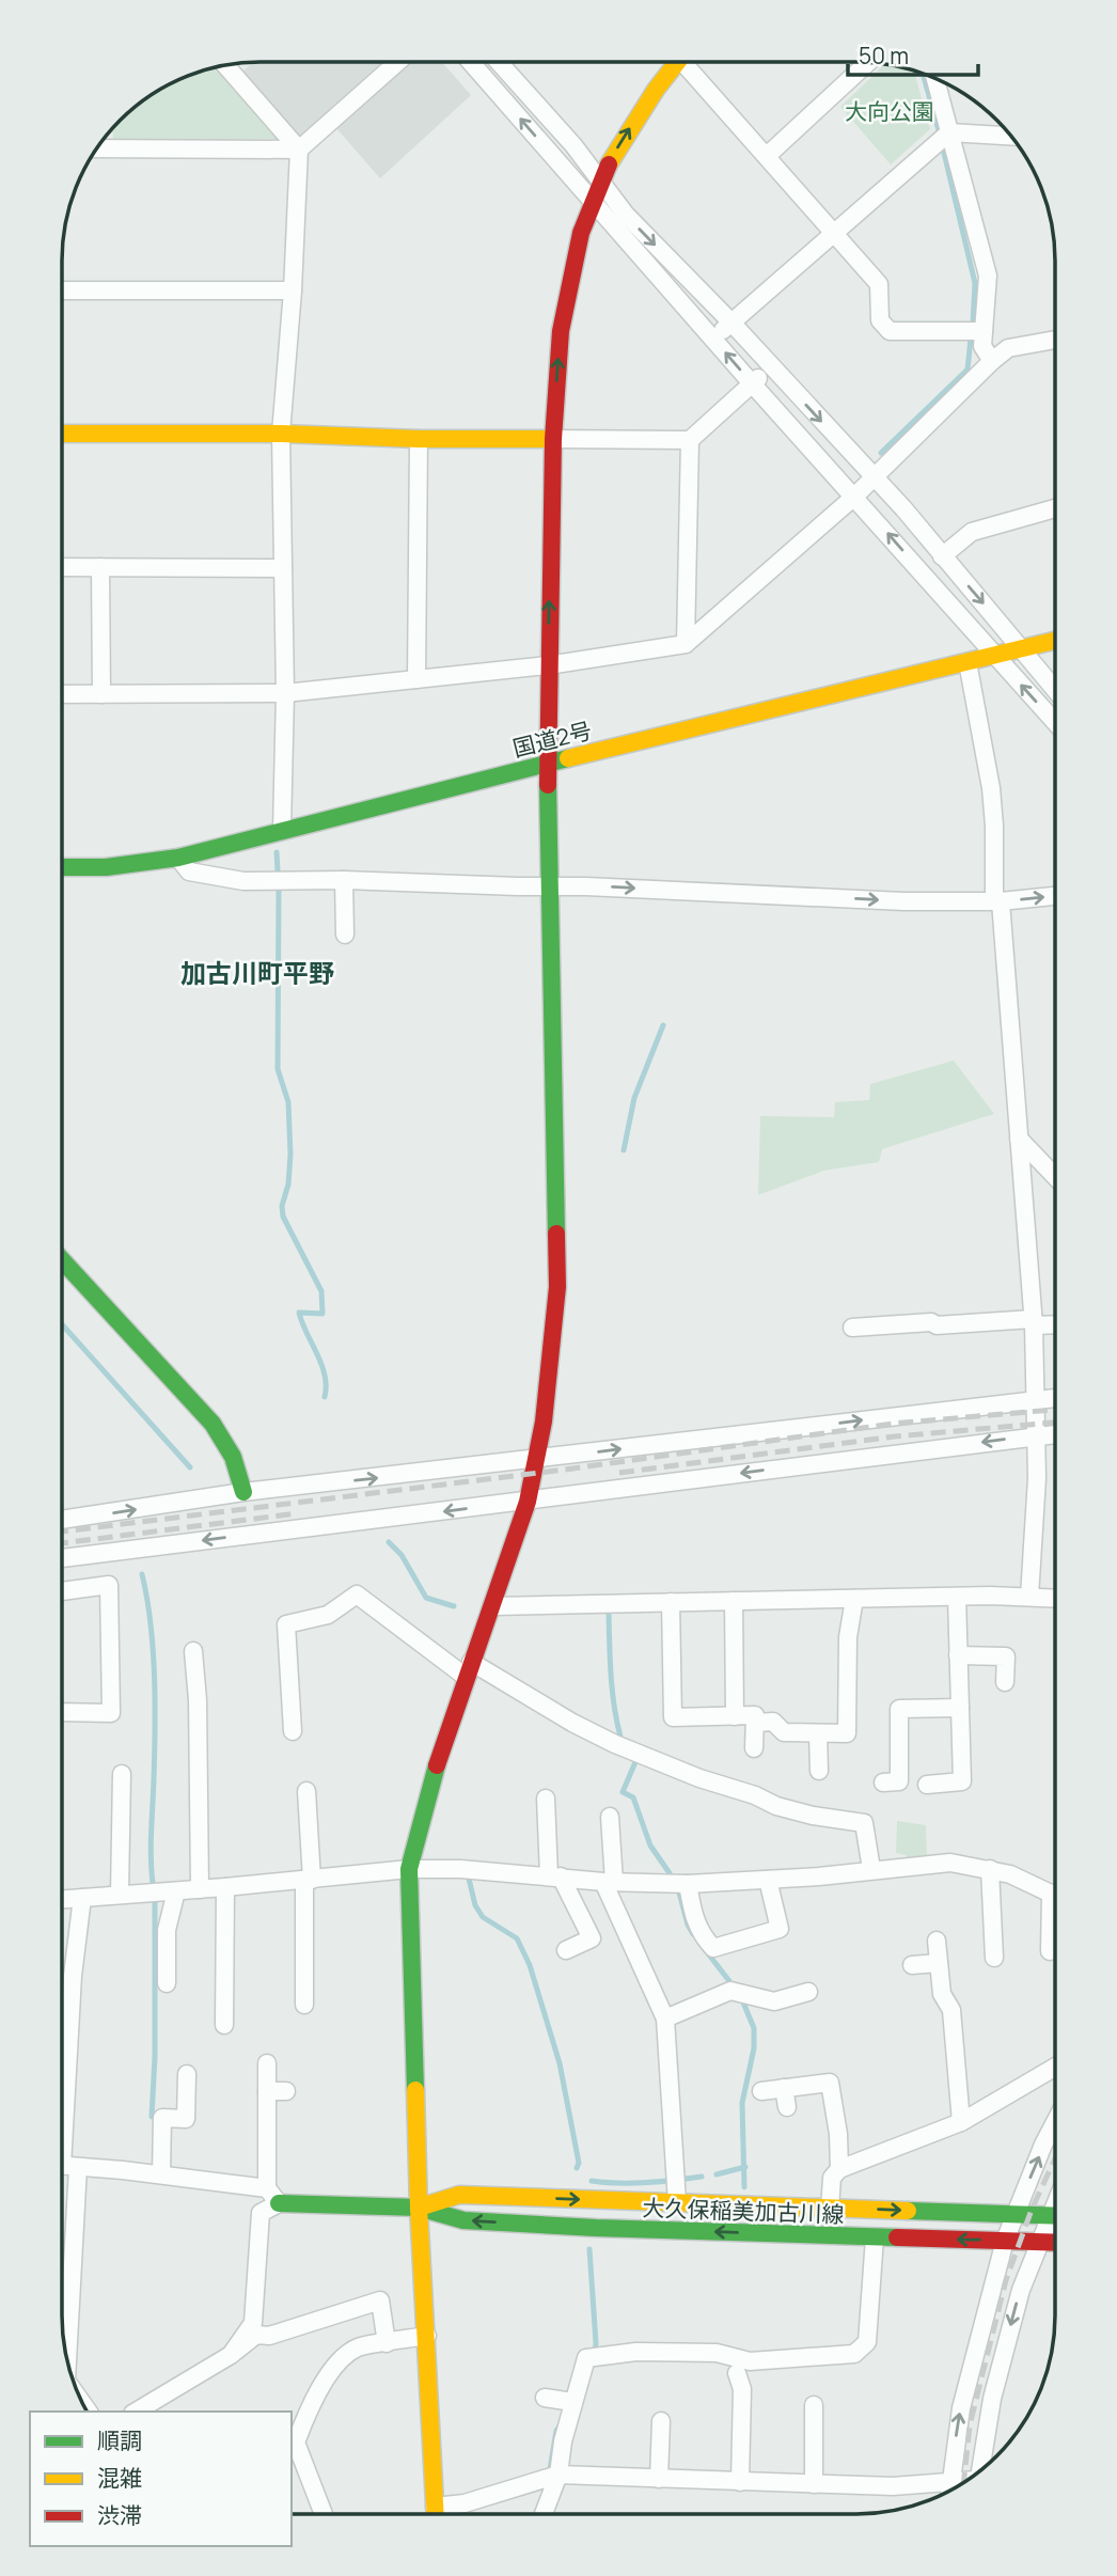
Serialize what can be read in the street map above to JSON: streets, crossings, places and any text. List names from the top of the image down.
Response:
{
  "streets": {
    "main road": ["国道2号", "大久保稲美加古川線"]
  },
  "districts": ["加古川町平野"],
  "parks": ["大向公園"],
  "legend": ["順調", "混雑", "渋滞"],
  "scale_bar": "50 m"
}
